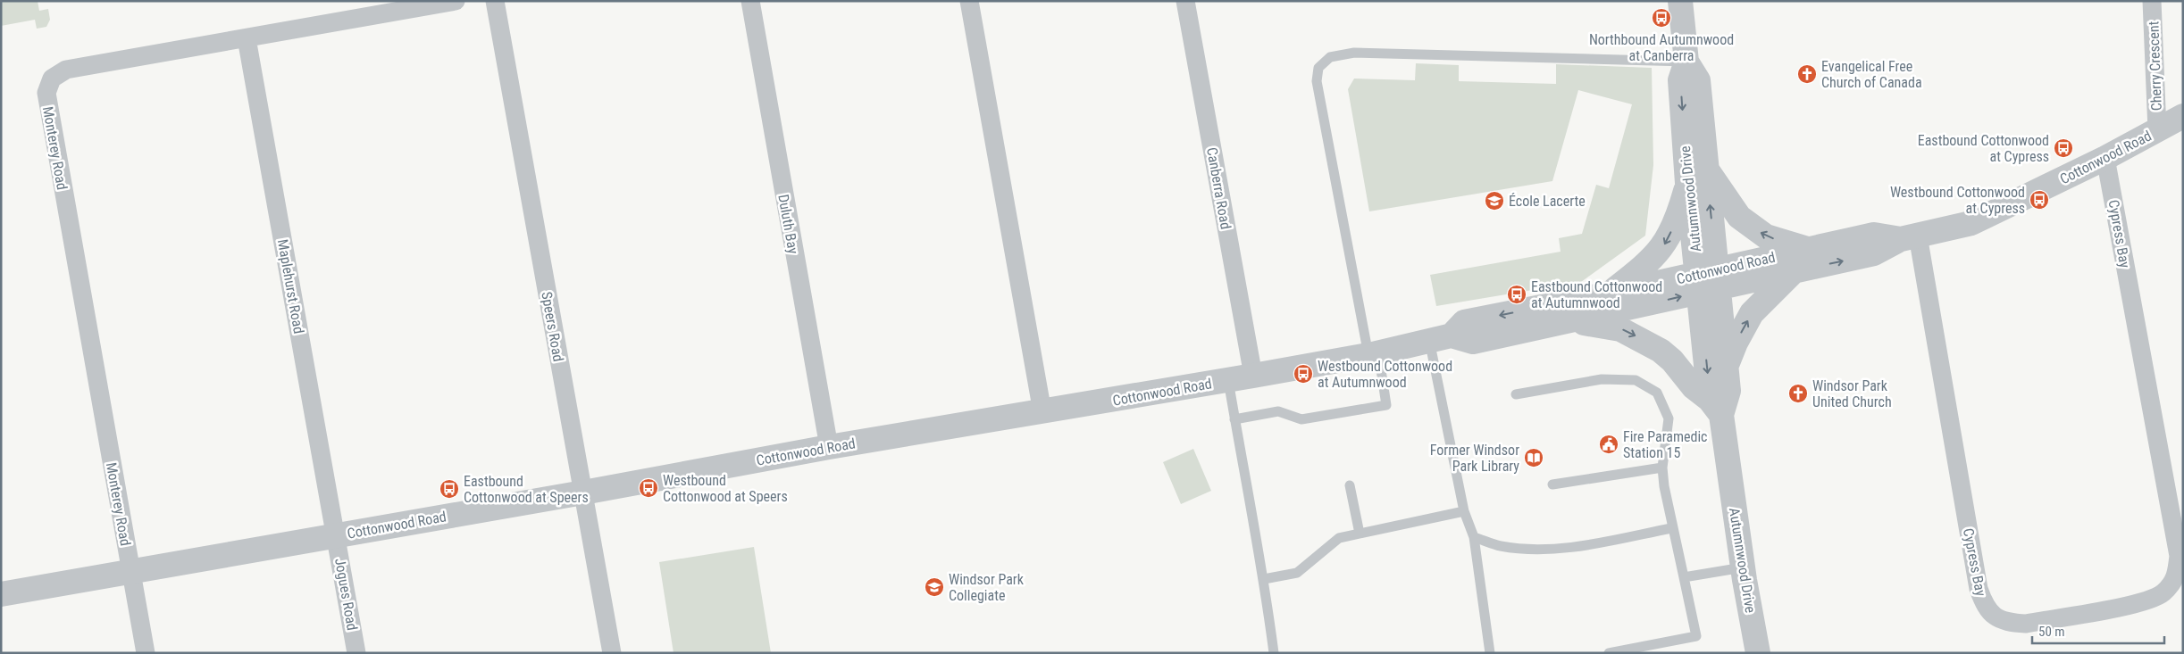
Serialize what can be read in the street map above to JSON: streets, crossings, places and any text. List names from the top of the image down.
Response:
{
  "streets": {
    "street": [
      "Cherry Crescent",
      "Monterey Road",
      "Cottonwood Road",
      "Canberra Road",
      "Autumnwood Drive",
      "Duluth Bay",
      "Cypress Bay",
      "Maplehurst Road",
      "Speers Road",
      "Jogues Road"
    ]
  },
  "crossings": [
    ["Cherry Crescent", "Cottonwood Road"],
    ["Monterey Road", "Cottonwood Road"],
    ["Monterey Road", "Maplehurst Road"],
    ["Cottonwood Road", "Canberra Road"],
    ["Cottonwood Road", "Autumnwood Drive"],
    ["Cottonwood Road", "Duluth Bay"],
    ["Cottonwood Road", "Cypress Bay"],
    ["Cottonwood Road", "Maplehurst Road"],
    ["Cottonwood Road", "Speers Road"],
    ["Cottonwood Road", "Jogues Road"],
    ["Maplehurst Road", "Jogues Road"]
  ],
  "places": {
    "bus stop": [
      "Northbound Autumnwood at Canberra",
      "Eastbound Cottonwood at Cypress",
      "Westbound Cottonwood at Cypress",
      "Eastbound Cottonwood at Autumnwood",
      "Westbound Cottonwood at Autumnwood",
      "Westbound Cottonwood at Speers",
      "Eastbound Cottonwood at Speers"
    ],
    "church": ["Evangelical Free Church of Canada", "Windsor Park United Church"],
    "school or university": ["École Lacerte", "Windsor Park Collegiate"],
    "public building": ["Fire Paramedic Station 15"],
    "library": ["Former Windsor Park Library"]
  },
  "scale_bar": "50 m"
}
